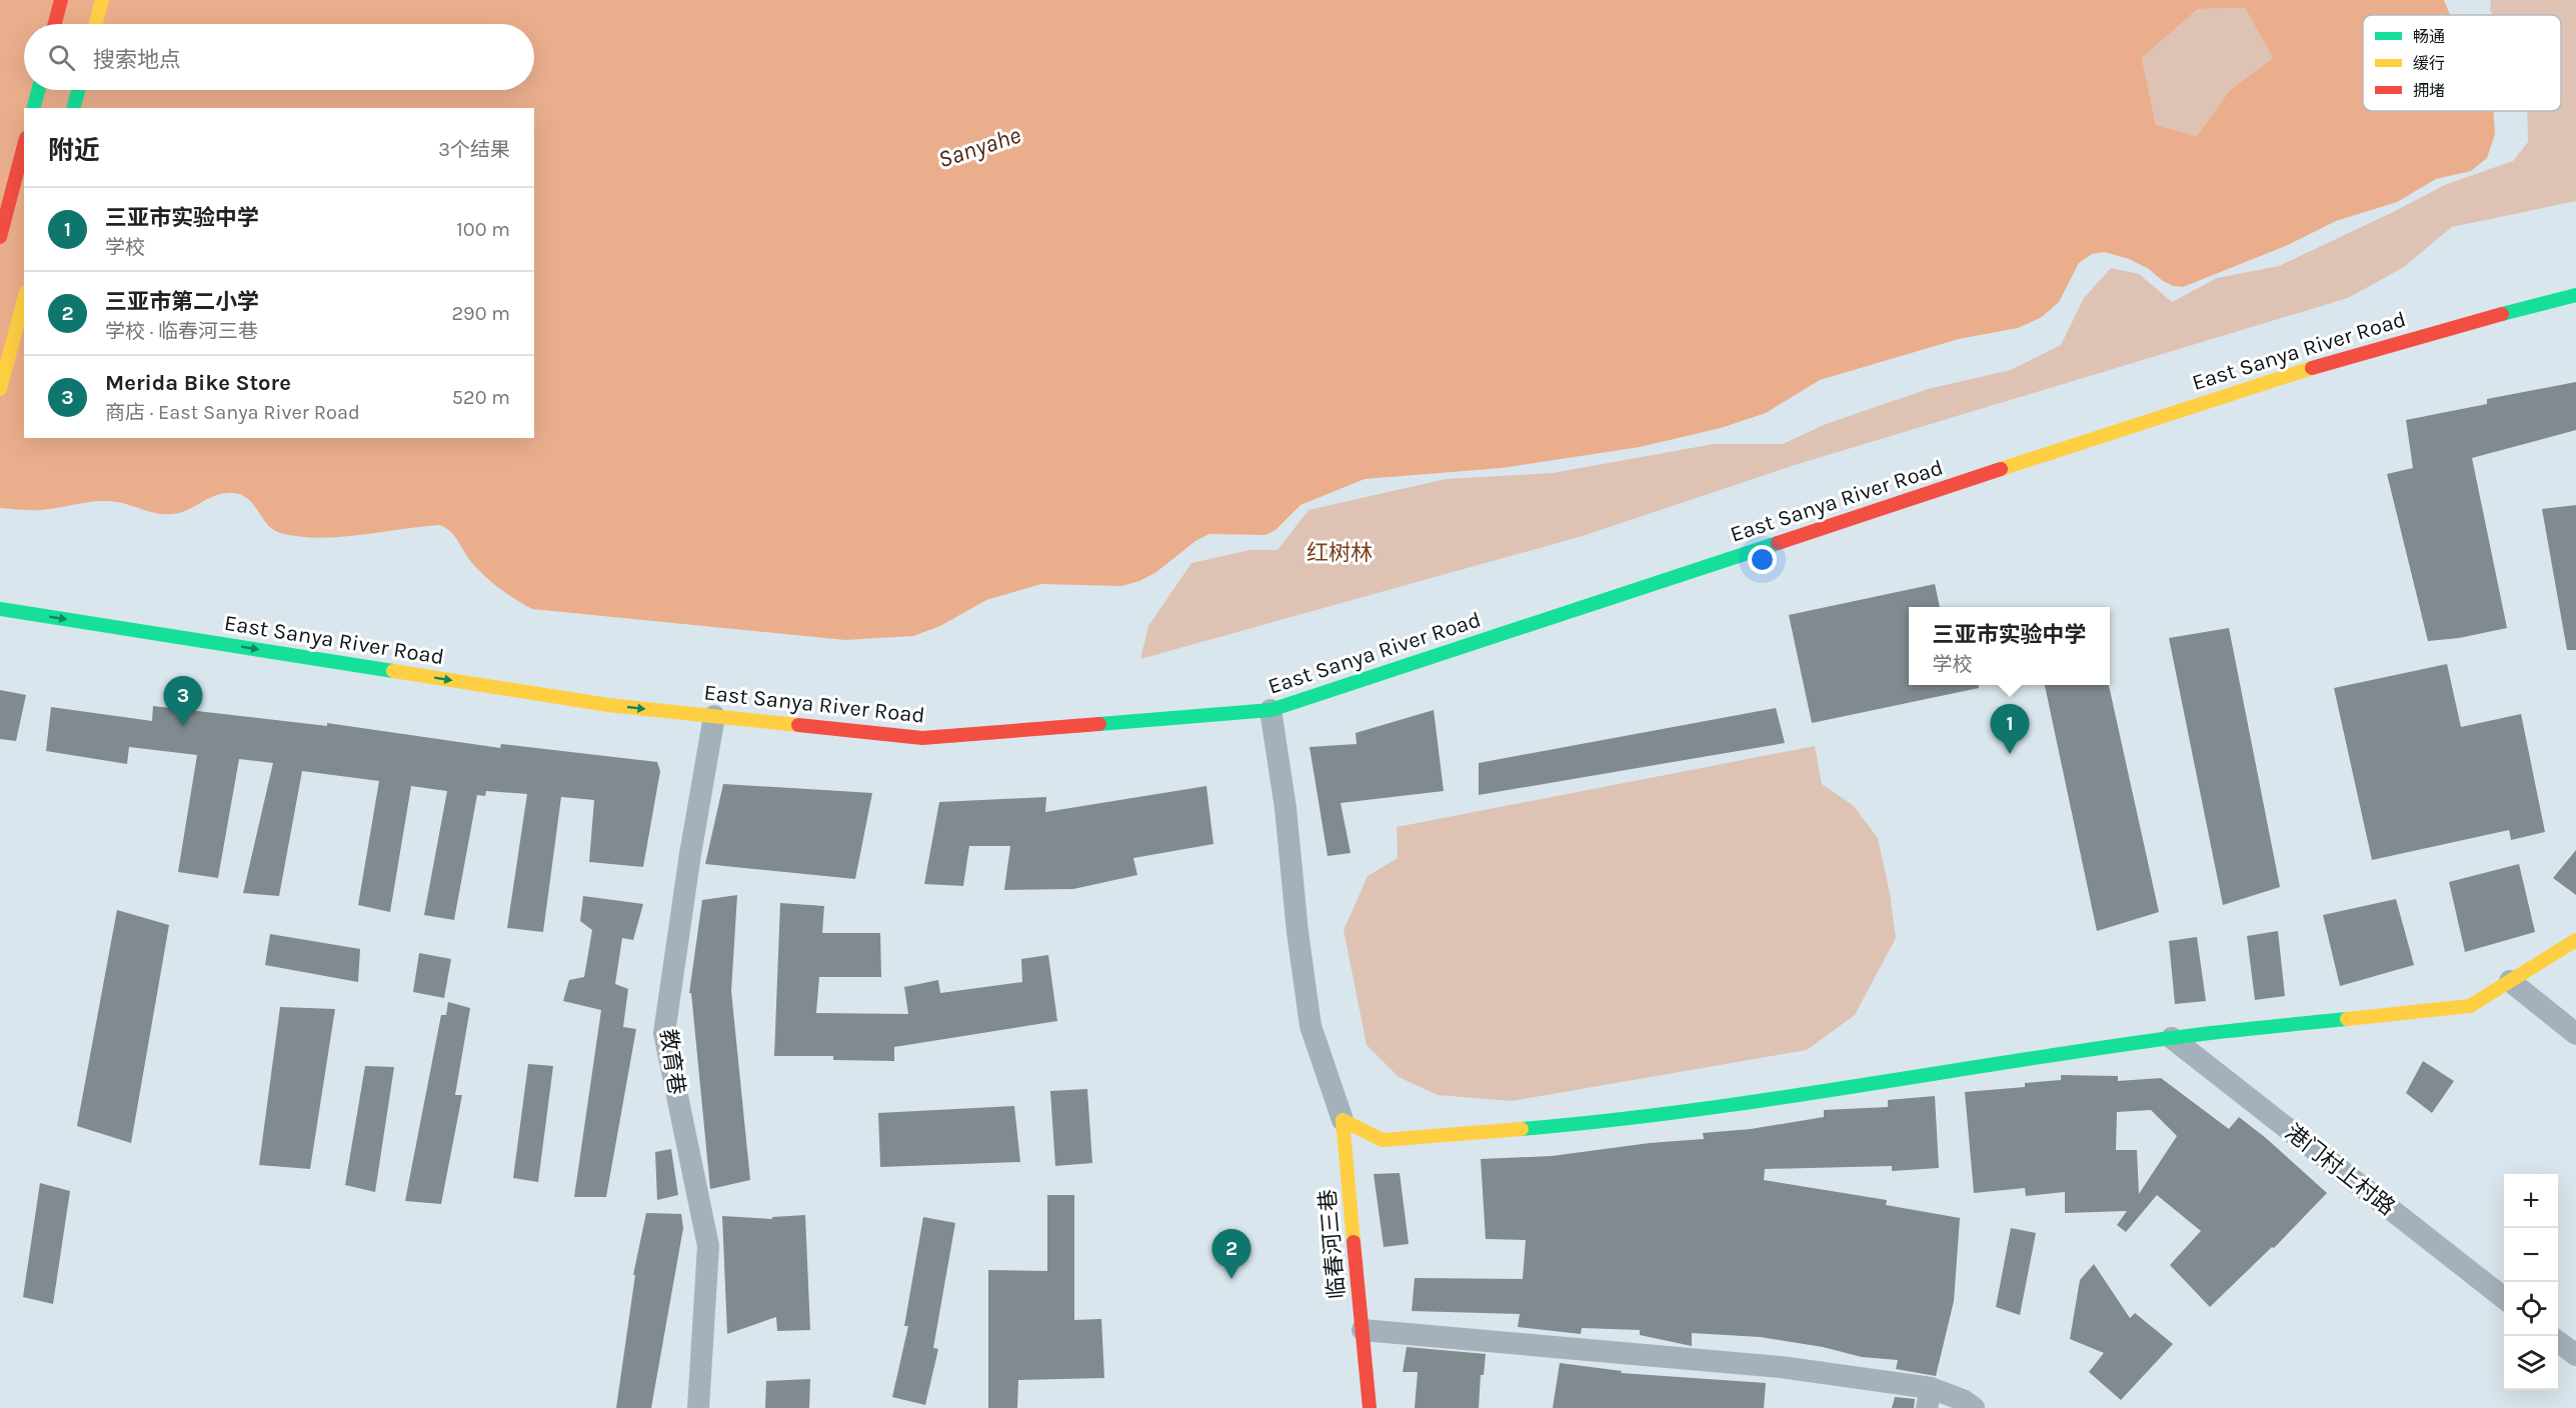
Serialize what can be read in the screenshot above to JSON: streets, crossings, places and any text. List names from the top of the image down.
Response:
{
  "streets": {
    "street": [
      "East Sanya River Road",
      "教育巷",
      "港门村上村路",
      "临春河三巷"
    ]
  },
  "crossings": [
    ["East Sanya River Road", "教育巷"]
  ],
  "water": ["Sanyahe"],
  "parks": ["红树林"],
  "legend": ["畅通", "缓行", "拥堵"],
  "page": {
    "search": "搜索地点",
    "heading": ["附近", "3个结果"],
    "list": [
      {
        "mark": "1",
        "name": "三亚市实验中学",
        "note": "学校",
        "value": "100 m"
      },
      {
        "mark": "2",
        "name": "三亚市第二小学",
        "note": "学校 · 临春河三巷",
        "value": "290 m"
      },
      {
        "mark": "3",
        "name": "Merida Bike Store",
        "note": "商店 · East Sanya River Road",
        "value": "520 m"
      }
    ],
    "popup": ["三亚市实验中学", "学校"],
    "pins": ["3", "1", "2"],
    "map_buttons": ["+", "−"]
  }
}
